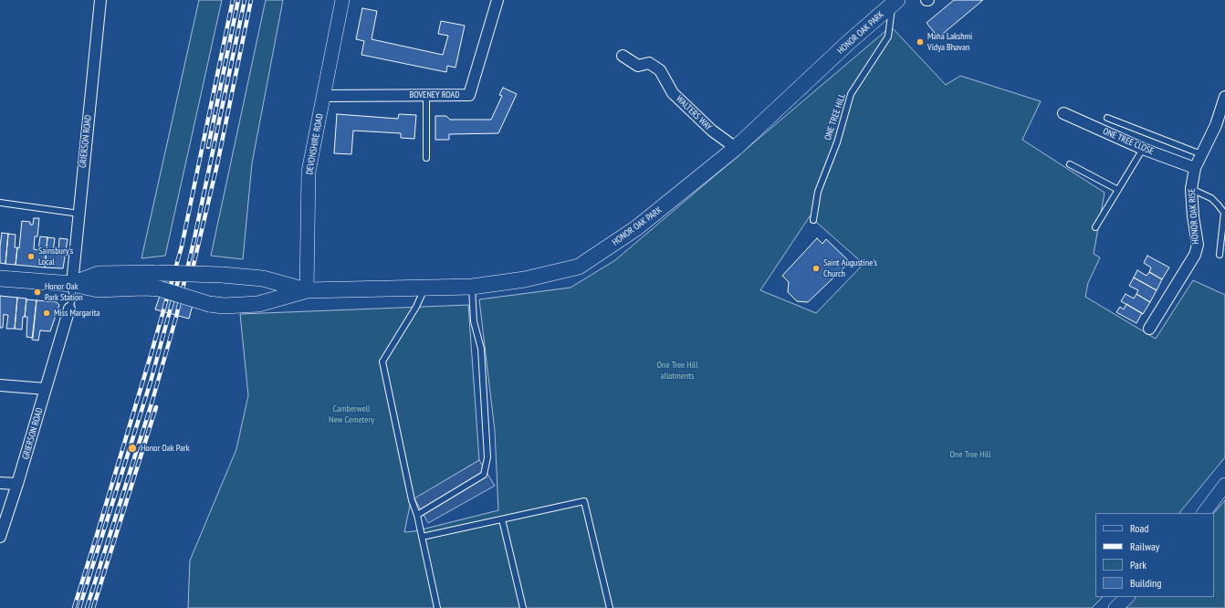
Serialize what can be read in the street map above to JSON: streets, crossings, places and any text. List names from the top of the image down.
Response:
{
  "streets": {
    "main road": ["HONOR OAK PARK"],
    "street": [
      "BOVENEY ROAD",
      "WALTERS WAY",
      "GRIERSON ROAD",
      "ONE TREE CLOSE",
      "DEVONSHIRE ROAD",
      "HONOR OAK RISE"
    ],
    "lane": ["ONE TREE HILL"]
  },
  "crossings": [
    ["HONOR OAK PARK", "WALTERS WAY"],
    ["HONOR OAK PARK", "ONE TREE HILL"],
    ["HONOR OAK PARK", "GRIERSON ROAD"],
    ["HONOR OAK PARK", "DEVONSHIRE ROAD"],
    ["BOVENEY ROAD", "DEVONSHIRE ROAD"],
    ["ONE TREE CLOSE", "HONOR OAK RISE"]
  ],
  "parks": ["One Tree Hill allotments", "Camberwell New Cemetery", "One Tree Hill"],
  "places": [
    "Maha Lakshmi Vidya Bhavan",
    "Sainsbury's Local",
    "Saint Augustine's Church",
    "Honor Oak Park Station",
    "Miss Margarita",
    "Honor Oak Park"
  ],
  "legend": [
    "Road",
    "Railway",
    "Park",
    "Building"
  ]
}
